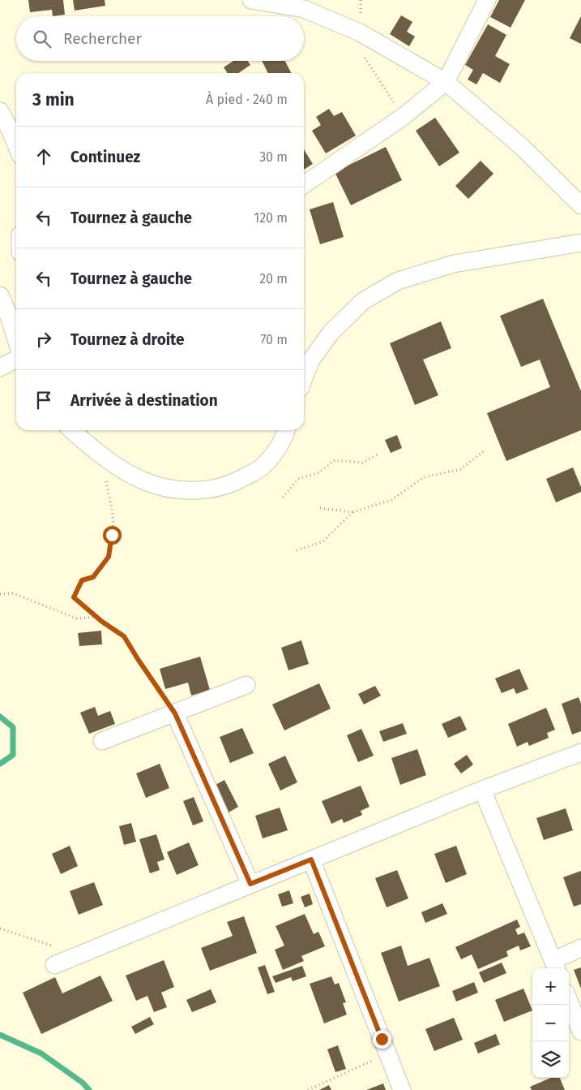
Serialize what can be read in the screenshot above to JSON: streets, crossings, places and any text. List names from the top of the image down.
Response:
{
  "page": {
    "search": "Rechercher",
    "heading": ["3 min", "À pied · 240 m"],
    "list": [
      ["Continuez", "30 m"],
      ["Tournez à gauche", "120 m"],
      ["Tournez à gauche", "20 m"],
      ["Tournez à droite", "70 m"],
      "Arrivée à destination"
    ],
    "map_buttons": ["+", "−"]
  }
}
